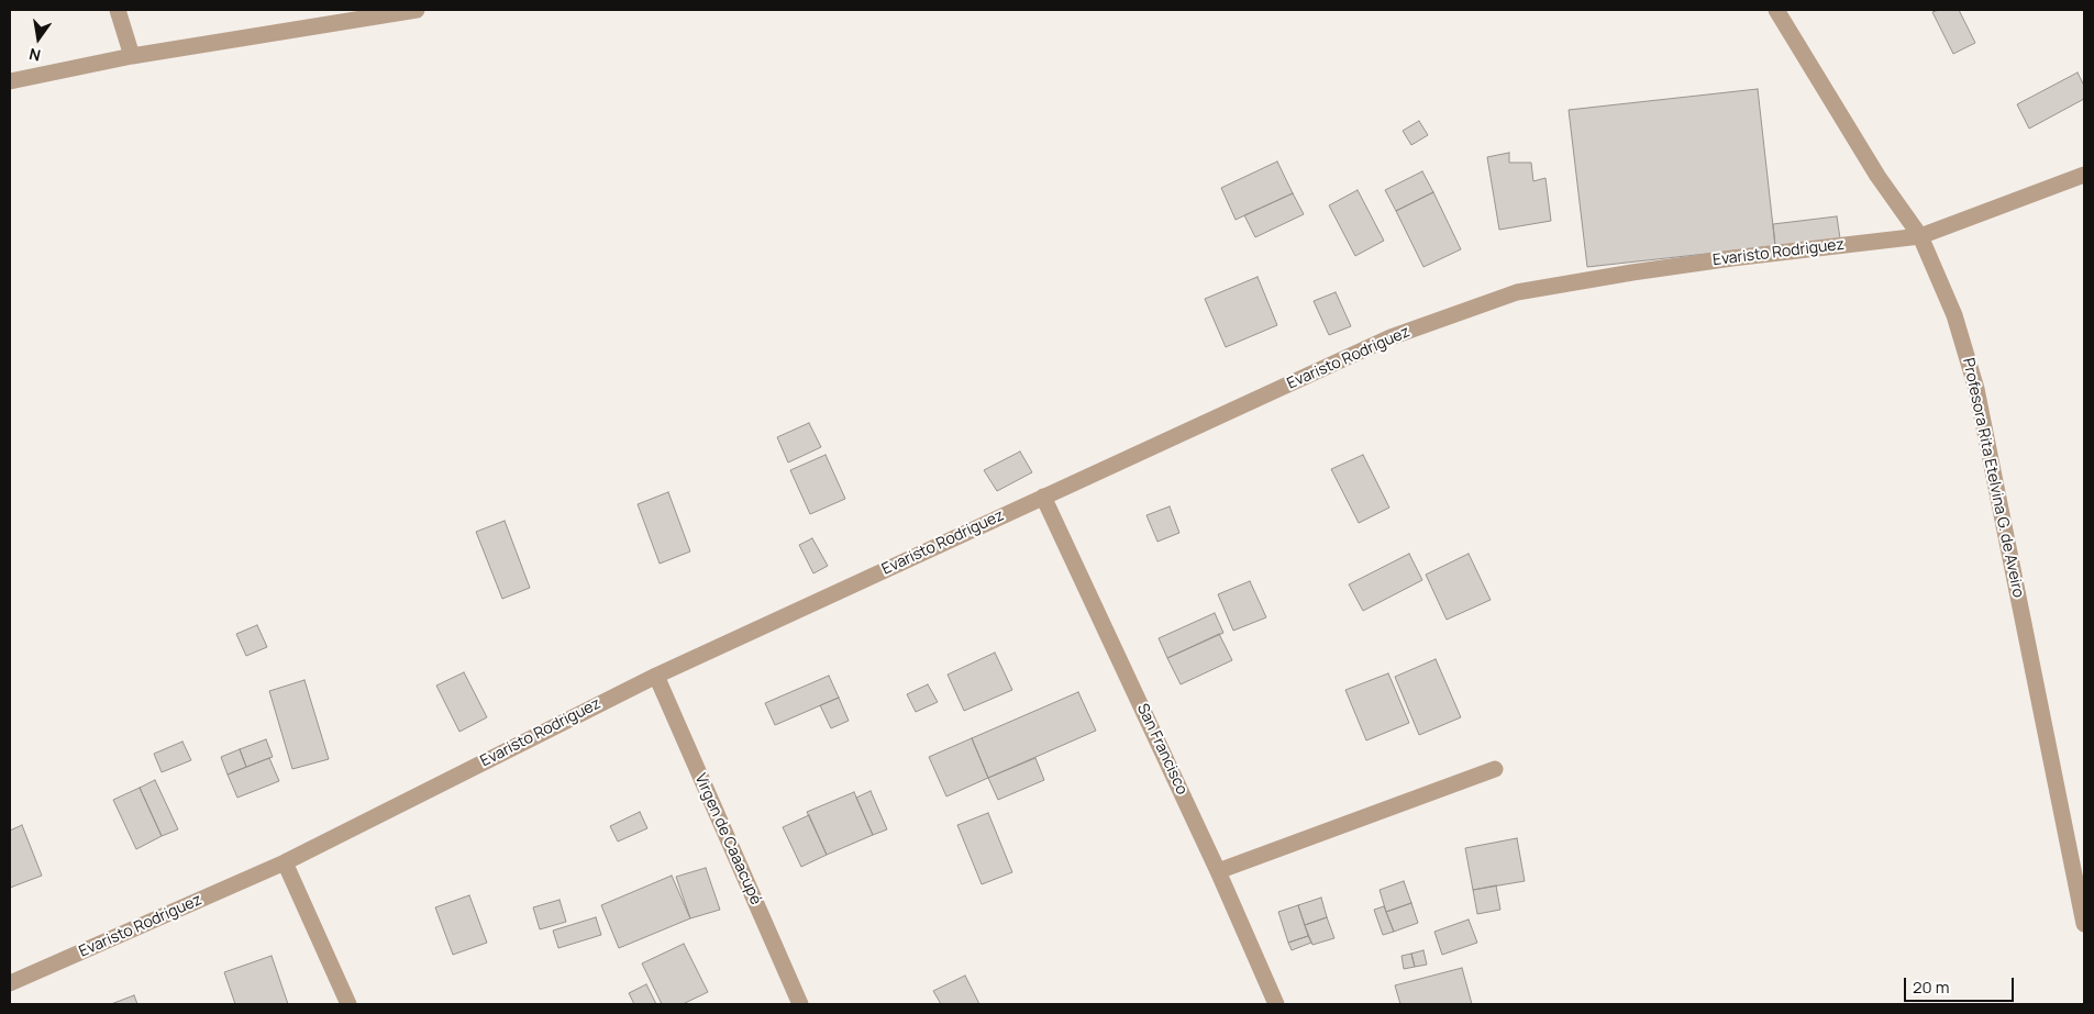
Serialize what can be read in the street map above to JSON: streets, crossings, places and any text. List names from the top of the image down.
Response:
{
  "streets": {
    "street": [
      "Evaristo Rodriguez",
      "Profesora Rita Etelvina G. de Aveiro",
      "San Francisco",
      "Virgen de Caaacupé"
    ]
  },
  "crossings": [
    ["Evaristo Rodriguez", "Profesora Rita Etelvina G. de Aveiro"],
    ["Evaristo Rodriguez", "San Francisco"],
    ["Evaristo Rodriguez", "Virgen de Caaacupé"]
  ],
  "scale_bar": "20 m",
  "north": "bottom"
}
